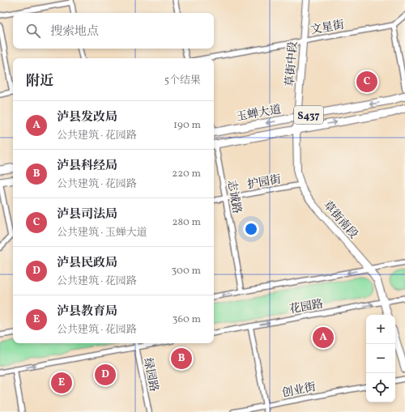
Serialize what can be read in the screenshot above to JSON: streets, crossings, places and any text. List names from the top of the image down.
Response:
{
  "streets": {
    "main road": [
      "草街中段",
      "玉蝉大道",
      "S437",
      "草街南段"
    ],
    "street": [
      "文星街",
      "护园街",
      "志诚路",
      "花园路",
      "绿园路",
      "创业街"
    ]
  },
  "crossings": [
    ["文星街", "草街中段"],
    ["草街中段", "玉蝉大道"],
    ["草街中段", "草街南段"],
    ["玉蝉大道", "草街南段"],
    ["护园街", "志诚路"],
    ["护园街", "草街南段"],
    ["草街南段", "花园路"]
  ],
  "page": {
    "search": "搜索地点",
    "heading": ["附近", "5个结果"],
    "pins": [
      "C",
      "A",
      "B",
      "D",
      "E"
    ],
    "list": [
      {
        "mark": "A",
        "name": "泸县发改局",
        "note": "公共建筑 · 花园路",
        "value": "190 m"
      },
      {
        "mark": "B",
        "name": "泸县科经局",
        "note": "公共建筑 · 花园路",
        "value": "220 m"
      },
      {
        "mark": "C",
        "name": "泸县司法局",
        "note": "公共建筑 · 玉蝉大道",
        "value": "280 m"
      },
      {
        "mark": "D",
        "name": "泸县民政局",
        "note": "公共建筑 · 花园路",
        "value": "300 m"
      },
      {
        "mark": "E",
        "name": "泸县教育局",
        "note": "公共建筑 · 花园路",
        "value": "360 m"
      }
    ],
    "map_buttons": ["+", "−"]
  }
}
